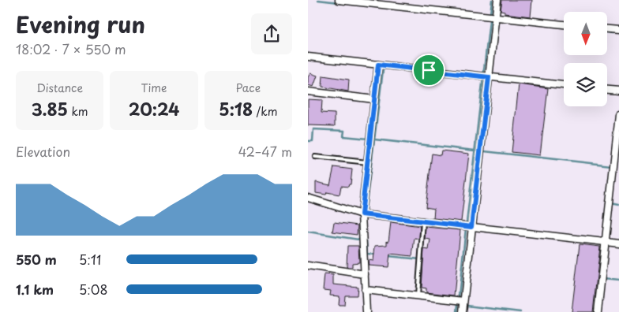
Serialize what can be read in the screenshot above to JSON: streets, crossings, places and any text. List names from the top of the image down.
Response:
{
  "north": "bottom",
  "page": {
    "heading": ["Evening run", "18:02 · 7 × 550 m"],
    "stats": [
      ["Distance", "3.85 km"],
      ["Time", "20:24"],
      ["Pace", "5:18 /km"]
    ],
    "chart": ["Elevation", "42–47 m"],
    "list": [
      {
        "name": "550 m",
        "note": "5:11"
      },
      {
        "name": "1.1 km",
        "note": "5:08"
      }
    ]
  }
}
